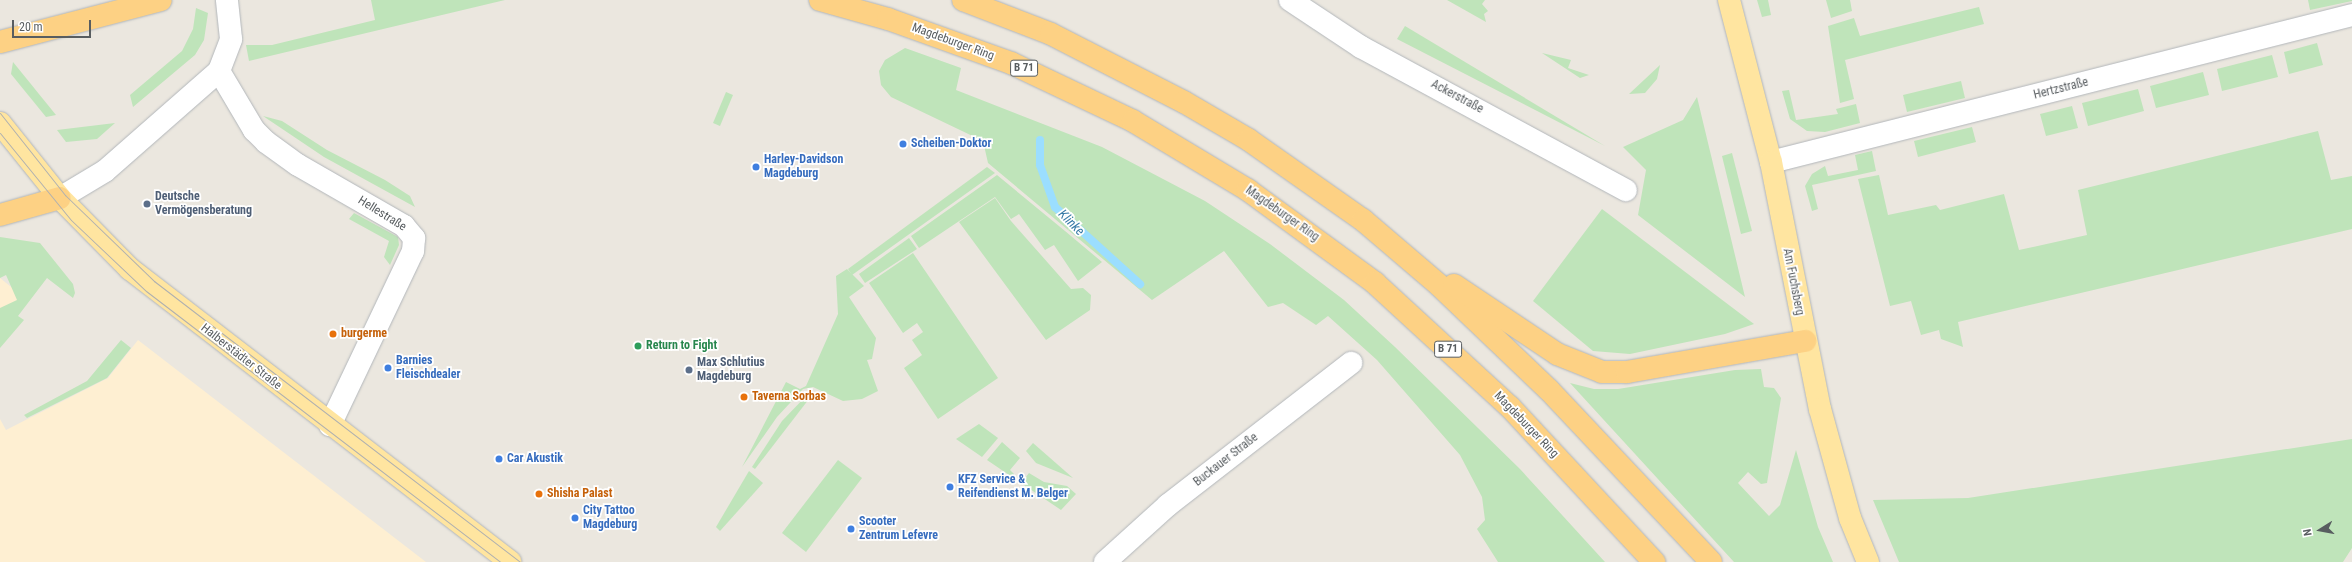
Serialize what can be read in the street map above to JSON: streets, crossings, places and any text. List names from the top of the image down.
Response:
{
  "streets": {
    "highway": ["Magdeburger Ring", "B 71"],
    "main road": ["Am Fuchsberg", "Halberstädter Straße"],
    "street": [
      "Hertzstraße",
      "Ackerstraße",
      "Hellestraße",
      "Buckauer Straße"
    ]
  },
  "crossings": [
    ["Hertzstraße", "Am Fuchsberg"],
    ["Hellestraße", "Halberstädter Straße"]
  ],
  "water": ["Klinke"],
  "places": [
    "Scheiben-Doktor",
    "Harley-Davidson Magdeburg",
    "Deutsche Vermögensberatung",
    "burgerme",
    "Return to Fight",
    "Barnies Fleischdealer",
    "Max Schlutius Magdeburg",
    "Taverna Sorbas",
    "Car Akustik",
    "KFZ Service & Reifendienst M. Belger",
    "Shisha Palast",
    "City Tattoo Magdeburg",
    "Scooter Zentrum Lefevre"
  ],
  "scale_bar": "20 m",
  "north": "left"
}
